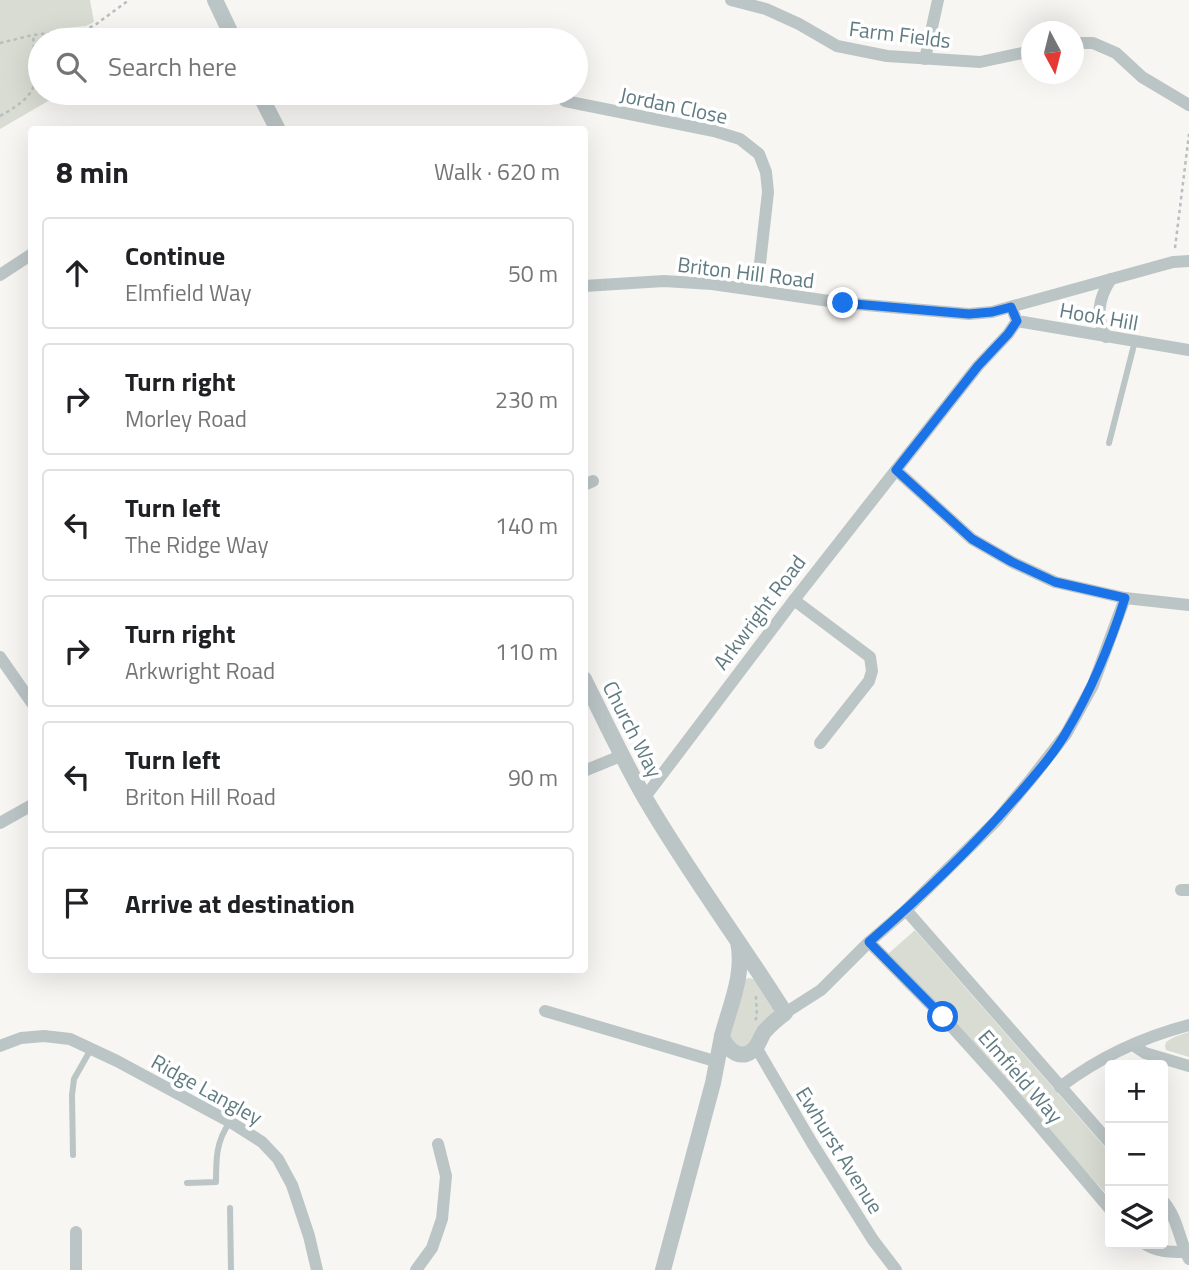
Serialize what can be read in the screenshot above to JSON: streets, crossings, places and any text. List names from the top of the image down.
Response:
{
  "streets": {
    "street": [
      "Farm Fields",
      "Jordan Close",
      "Briton Hill Road",
      "Hook Hill",
      "Arkwright Road",
      "Church Way",
      "Elmfield Way",
      "Ridge Langley",
      "Ewhurst Avenue"
    ]
  },
  "crossings": [
    ["Jordan Close", "Briton Hill Road"],
    ["Hook Hill", "Arkwright Road"],
    ["Arkwright Road", "Church Way"]
  ],
  "north": "bottom",
  "page": {
    "search": "Search here",
    "heading": ["8 min", "Walk · 620 m"],
    "list": [
      ["Continue", "Elmfield Way", "50 m"],
      ["Turn right", "Morley Road", "230 m"],
      ["Turn left", "The Ridge Way", "140 m"],
      ["Turn right", "Arkwright Road", "110 m"],
      ["Turn left", "Briton Hill Road", "90 m"],
      "Arrive at destination"
    ],
    "map_buttons": ["+", "−"]
  }
}
